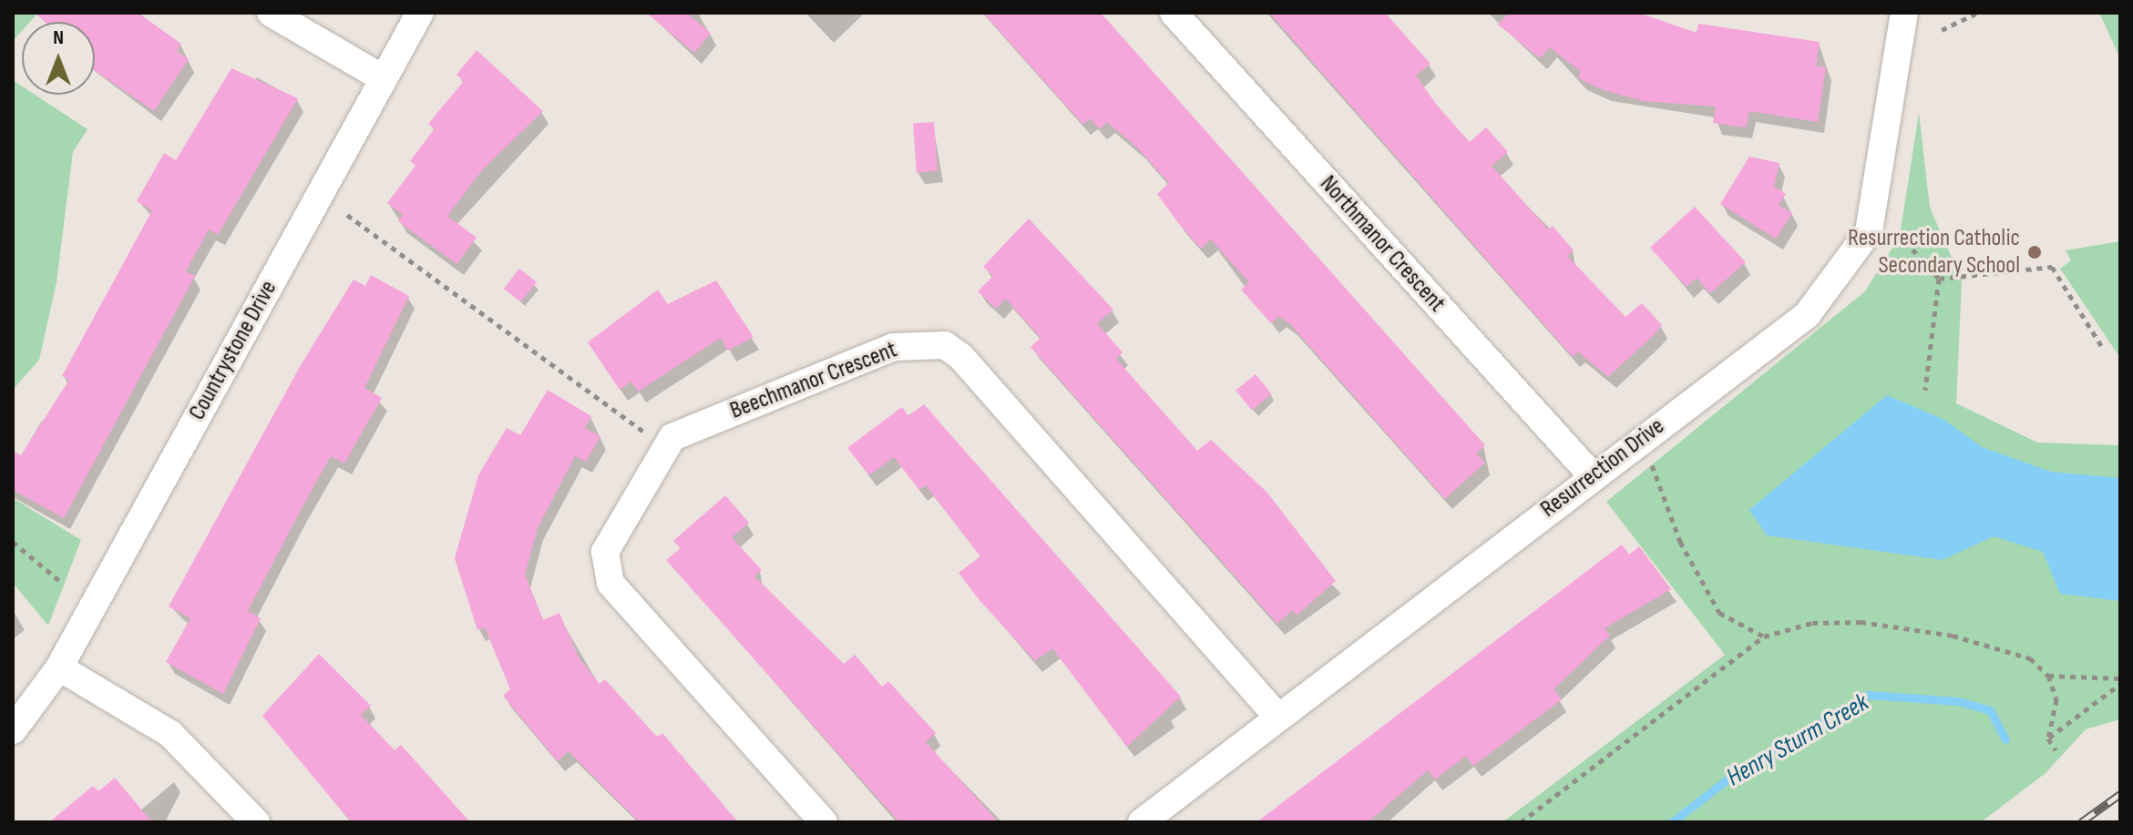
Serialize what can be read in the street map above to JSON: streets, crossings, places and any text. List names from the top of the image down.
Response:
{
  "streets": {
    "street": [
      "Northmanor Crescent",
      "Countrystone Drive",
      "Beechmanor Crescent",
      "Resurrection Drive"
    ]
  },
  "crossings": [
    ["Northmanor Crescent", "Resurrection Drive"],
    ["Beechmanor Crescent", "Resurrection Drive"]
  ],
  "water": ["Henry Sturm Creek"],
  "places": ["Resurrection Catholic Secondary School"],
  "north": "top"
}
